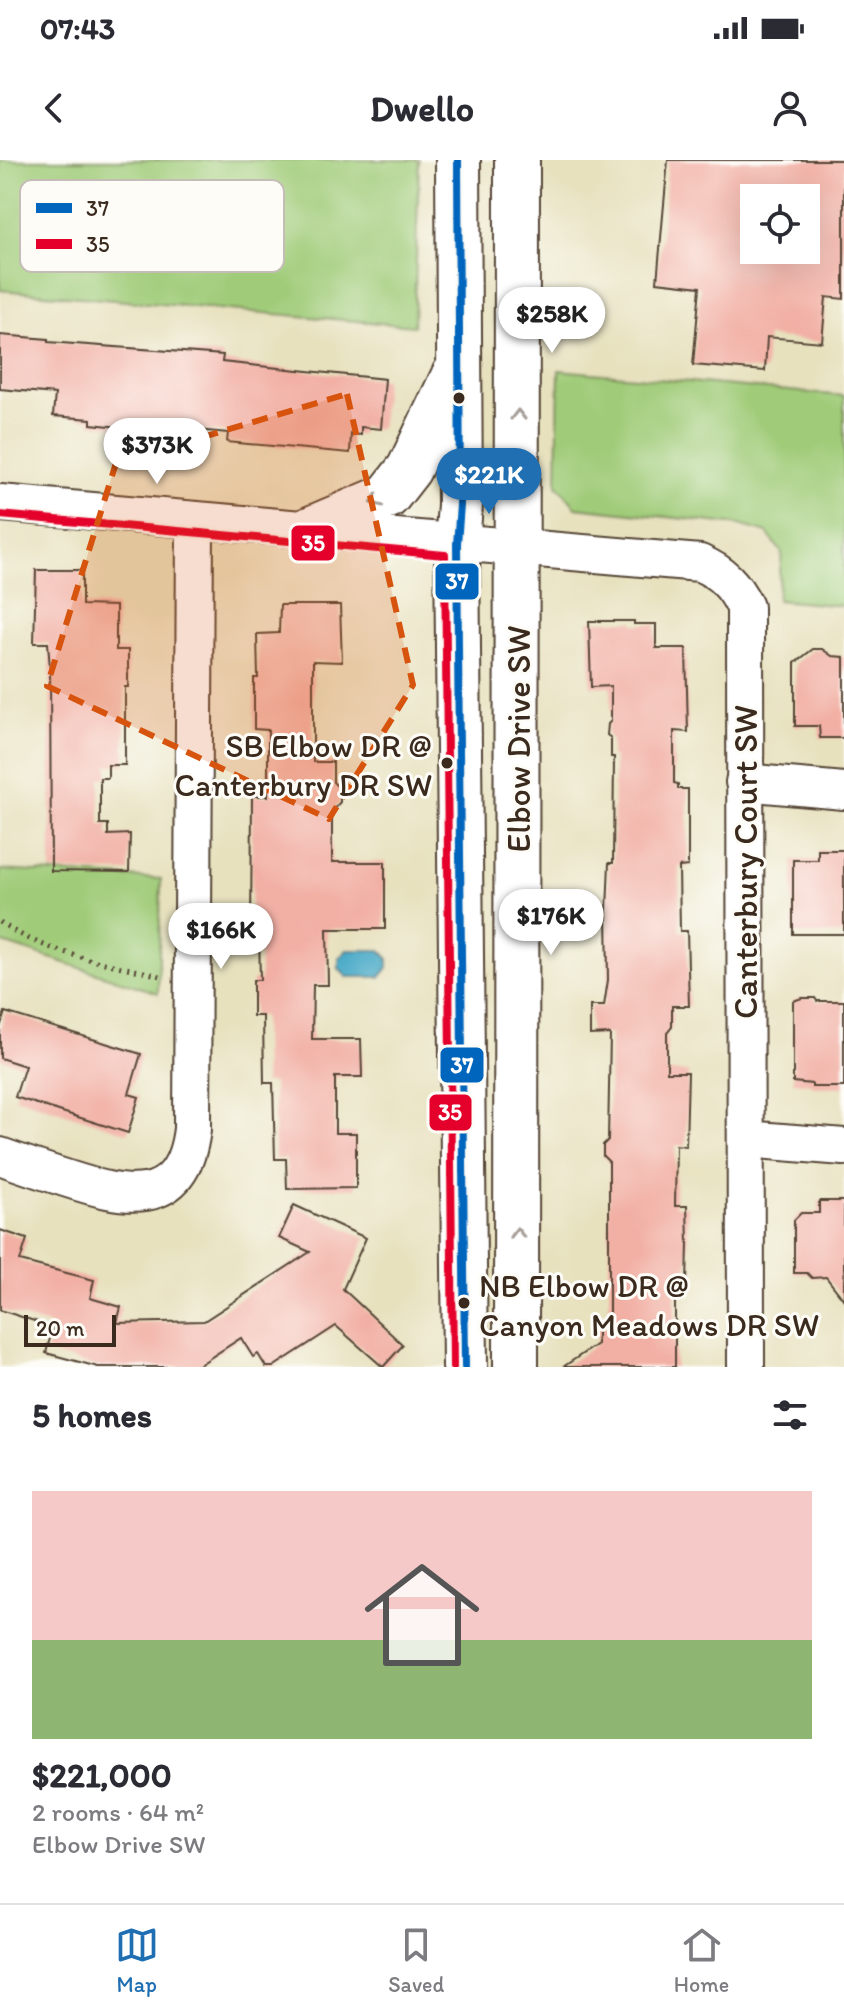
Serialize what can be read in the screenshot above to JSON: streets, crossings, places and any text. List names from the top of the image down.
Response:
{
  "streets": {
    "street": ["Elbow Drive SW", "Canterbury Court SW"]
  },
  "crossings": [
    ["Elbow Drive SW", "Canterbury Court SW"]
  ],
  "places": ["SB Elbow DR @ Canterbury DR SW", "NB Elbow DR @ Canyon Meadows DR SW"],
  "lines": ["transit line 37", "transit line 35"],
  "legend": ["37", "35"],
  "scale_bar": "20 m",
  "page": {
    "status": "07:43",
    "header": "Dwello",
    "price": [
      "$258K",
      "$373K",
      "$221K",
      "$176K",
      "$166K"
    ],
    "scale": "20 m",
    "heading": "5 homes",
    "list": [
      {
        "name": "$221,000",
        "note": "2 rooms · 64 m² · Elbow Drive SW"
      }
    ],
    "tabs": ["Map", "Saved", "Home"]
  }
}
